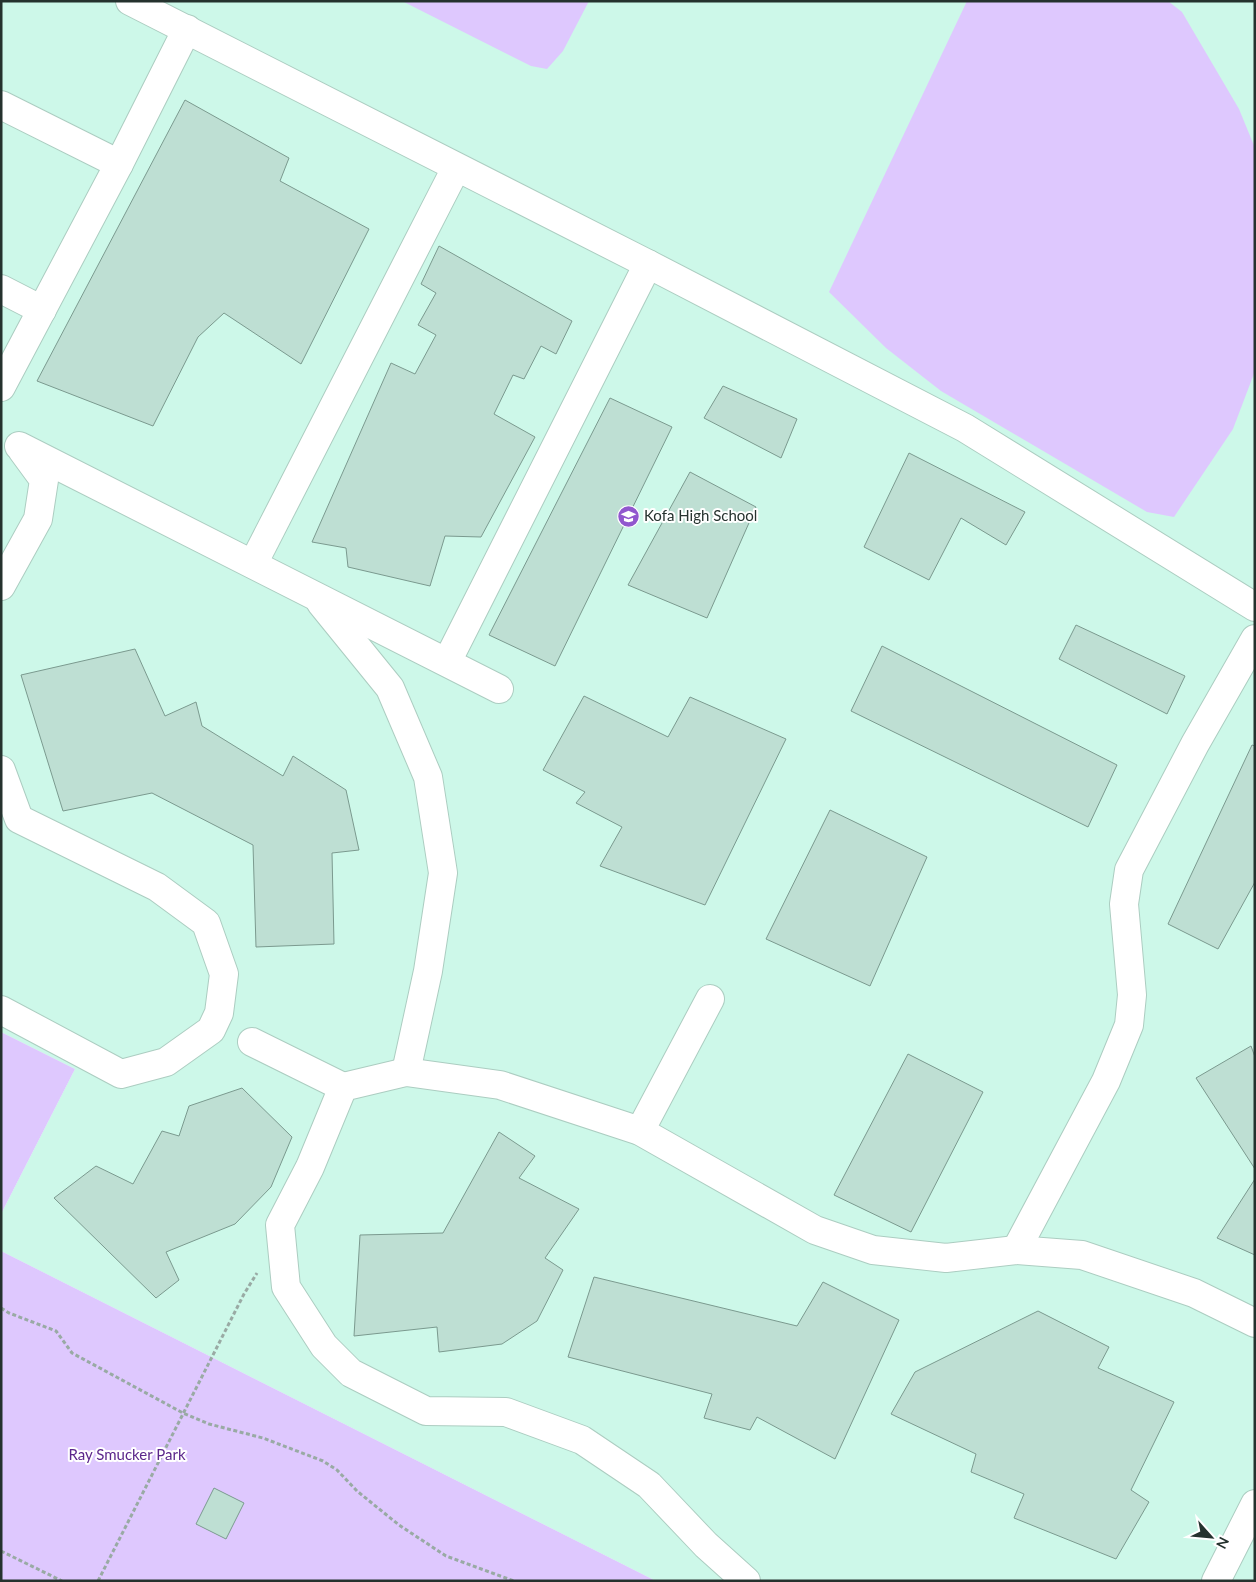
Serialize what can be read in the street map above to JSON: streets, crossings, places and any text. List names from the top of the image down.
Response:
{
  "parks": ["Ray Smucker Park"],
  "places": {
    "school or university": ["Kofa High School"]
  },
  "north": "bottom right"
}
